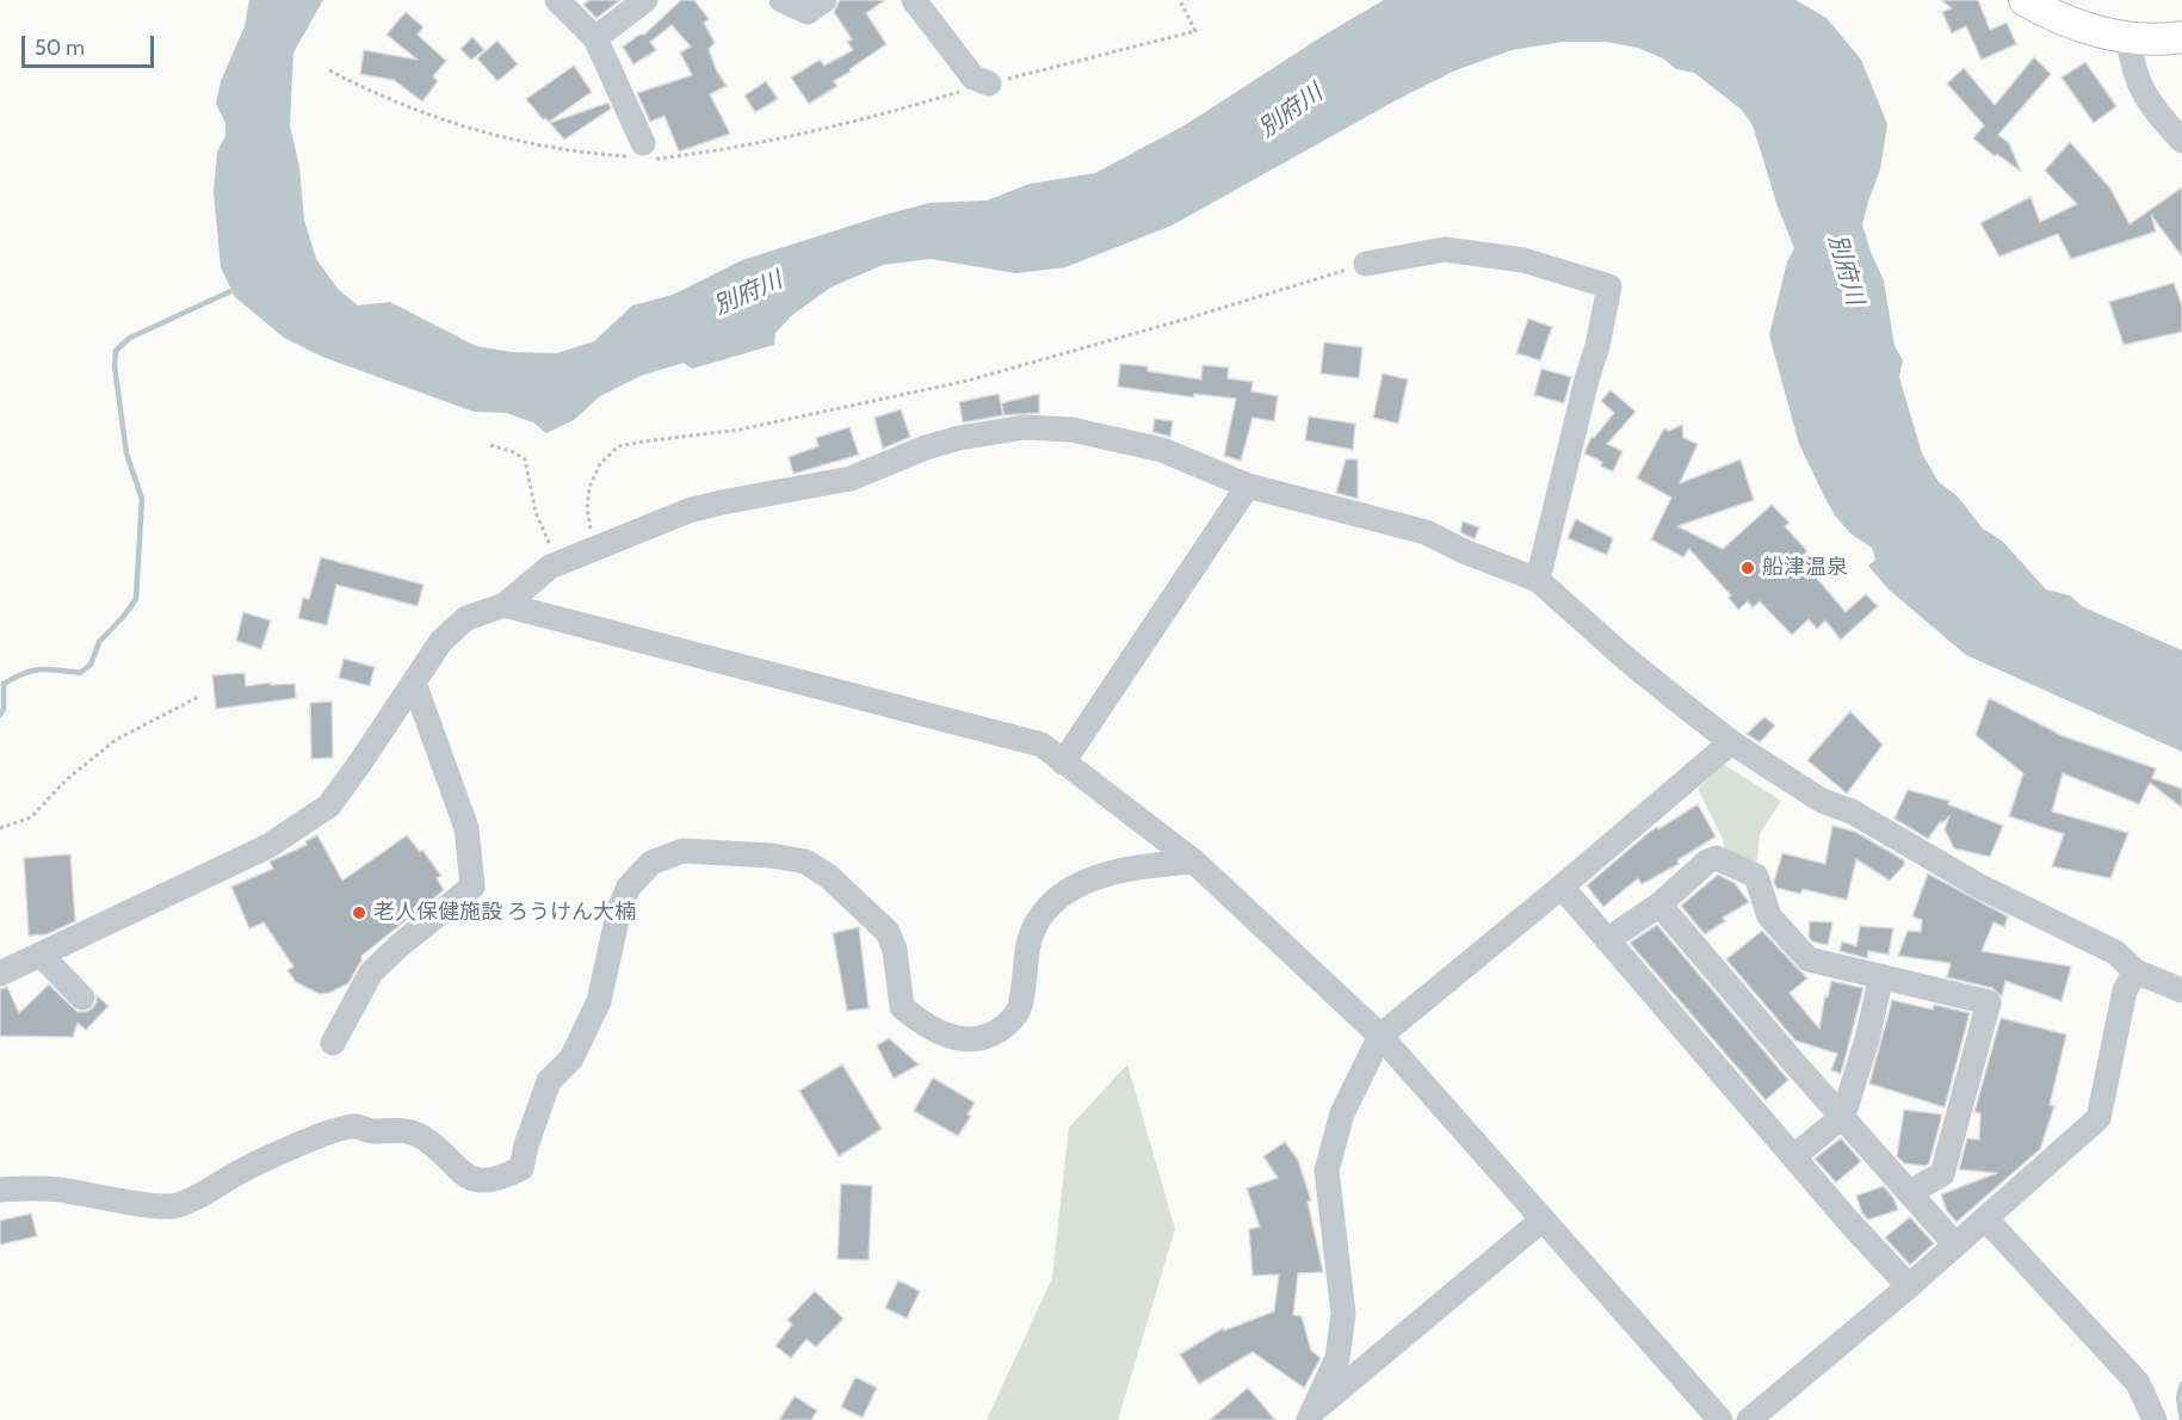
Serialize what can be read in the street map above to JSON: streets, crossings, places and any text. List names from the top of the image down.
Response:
{
  "water": ["別府川"],
  "places": ["船津温泉", "老人保健施設 ろうけん大楠"],
  "scale_bar": "50 m"
}
